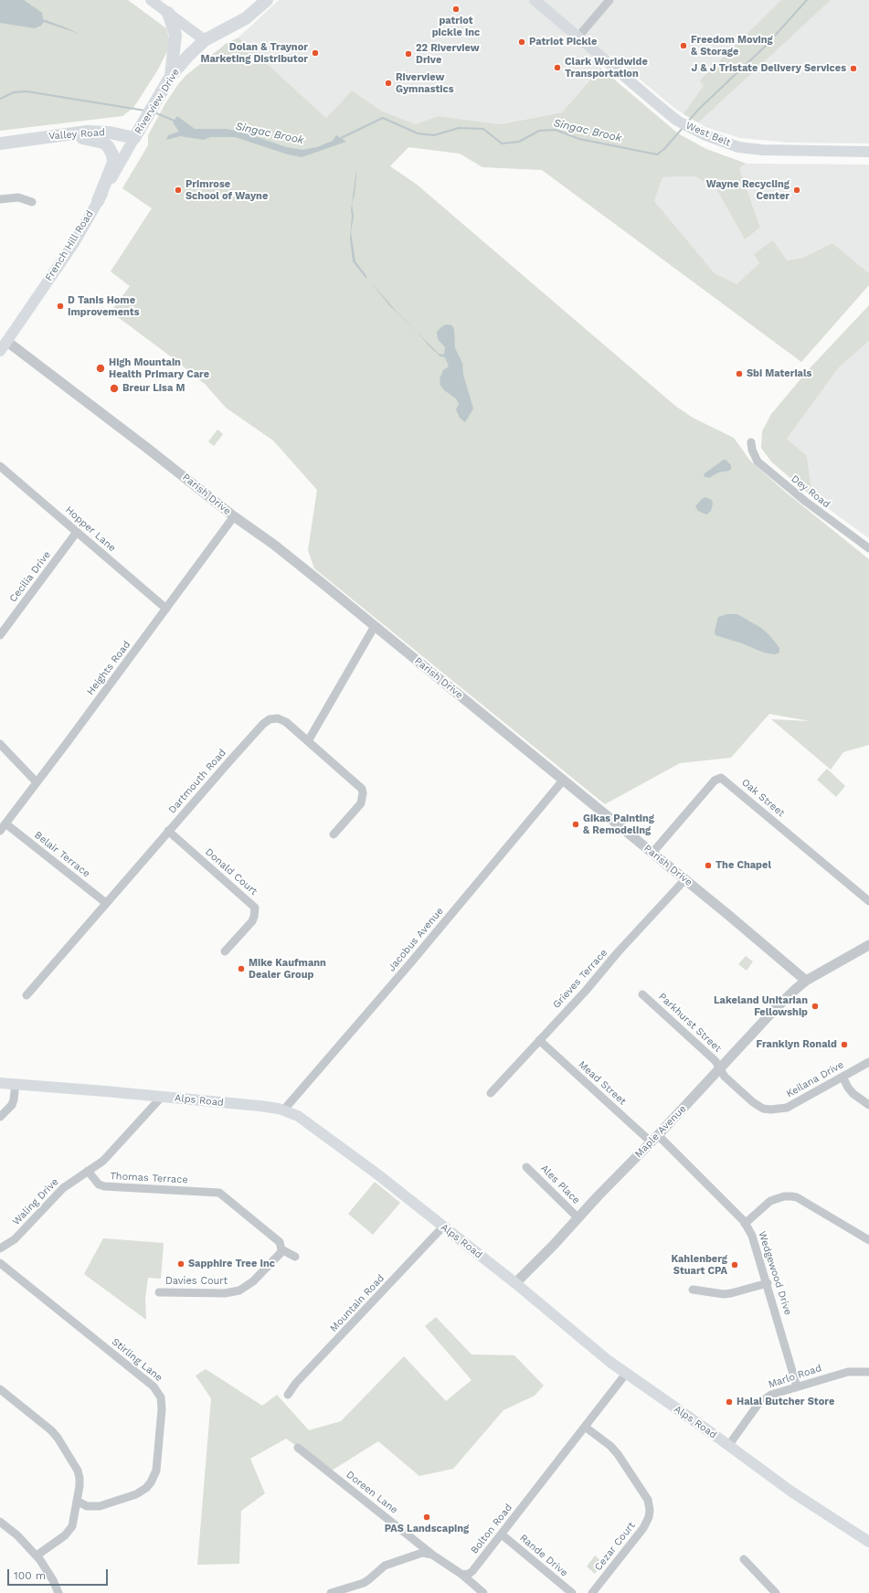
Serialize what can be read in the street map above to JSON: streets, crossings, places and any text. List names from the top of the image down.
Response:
{
  "streets": {
    "main road": [
      "Riverview Drive",
      "Valley Road",
      "West Belt",
      "French Hill Road",
      "Alps Road"
    ],
    "street": [
      "Dey Road",
      "Parish Drive",
      "Hopper Lane",
      "Cecilia Drive",
      "Heights Road",
      "Dartmouth Road",
      "Oak Street",
      "Belair Terrace",
      "Donald Court",
      "Jacobus Avenue",
      "Grieves Terrace",
      "Parkhurst Street",
      "Keilana Drive",
      "Mead Street",
      "Maple Avenue",
      "Thomas Terrace",
      "Ales Place",
      "Waling Drive",
      "Wedgewood Drive",
      "Davies Court",
      "Mountain Road",
      "Stirling Lane",
      "Marlo Road",
      "Doreen Lane",
      "Bolton Road",
      "Cezar Court",
      "Rande Drive"
    ]
  },
  "crossings": [
    ["Riverview Drive", "Valley Road"],
    ["Riverview Drive", "French Hill Road"],
    ["Valley Road", "French Hill Road"],
    ["French Hill Road", "Parish Drive"],
    ["Parish Drive", "Heights Road"],
    ["Parish Drive", "Oak Street"],
    ["Parish Drive", "Jacobus Avenue"],
    ["Parish Drive", "Grieves Terrace"],
    ["Parish Drive", "Maple Avenue"],
    ["Hopper Lane", "Cecilia Drive"],
    ["Hopper Lane", "Heights Road"],
    ["Heights Road", "Belair Terrace"],
    ["Dartmouth Road", "Belair Terrace"],
    ["Dartmouth Road", "Donald Court"],
    ["Jacobus Avenue", "Alps Road"],
    ["Grieves Terrace", "Mead Street"],
    ["Parkhurst Street", "Keilana Drive"],
    ["Parkhurst Street", "Maple Avenue"],
    ["Keilana Drive", "Maple Avenue"],
    ["Mead Street", "Maple Avenue"],
    ["Mead Street", "Wedgewood Drive"],
    ["Alps Road", "Maple Avenue"],
    ["Alps Road", "Thomas Terrace"],
    ["Alps Road", "Mountain Road"],
    ["Alps Road", "Marlo Road"],
    ["Alps Road", "Bolton Road"],
    ["Maple Avenue", "Ales Place"],
    ["Maple Avenue", "Wedgewood Drive"],
    ["Thomas Terrace", "Waling Drive"],
    ["Thomas Terrace", "Davies Court"],
    ["Wedgewood Drive", "Marlo Road"],
    ["Bolton Road", "Cezar Court"],
    ["Bolton Road", "Rande Drive"]
  ],
  "water": ["Singac Brook"],
  "places": [
    "patriot pickle inc",
    "Patriot Pickle",
    "Freedom Moving & Storage",
    "Dolan & Traynor Marketing Distributor",
    "22 Riverview Drive",
    "Clark Worldwide Transportation",
    "J & J Tristate Delivery Services",
    "Riverview Gymnastics",
    "Primrose School of Wayne",
    "Wayne Recycling Center",
    "D Tanis Home Improvements",
    "High Mountain Health Primary Care",
    "Sbi Materials",
    "Breur Lisa M",
    "Gikas Painting & Remodeling",
    "The Chapel",
    "Mike Kaufmann Dealer Group",
    "Lakeland Unitarian Fellowship",
    "Franklyn Ronald",
    "Sapphire Tree Inc",
    "Kahlenberg Stuart CPA",
    "Halal Butcher Store",
    "PAS Landscaping"
  ],
  "scale_bar": "100 m"
}
